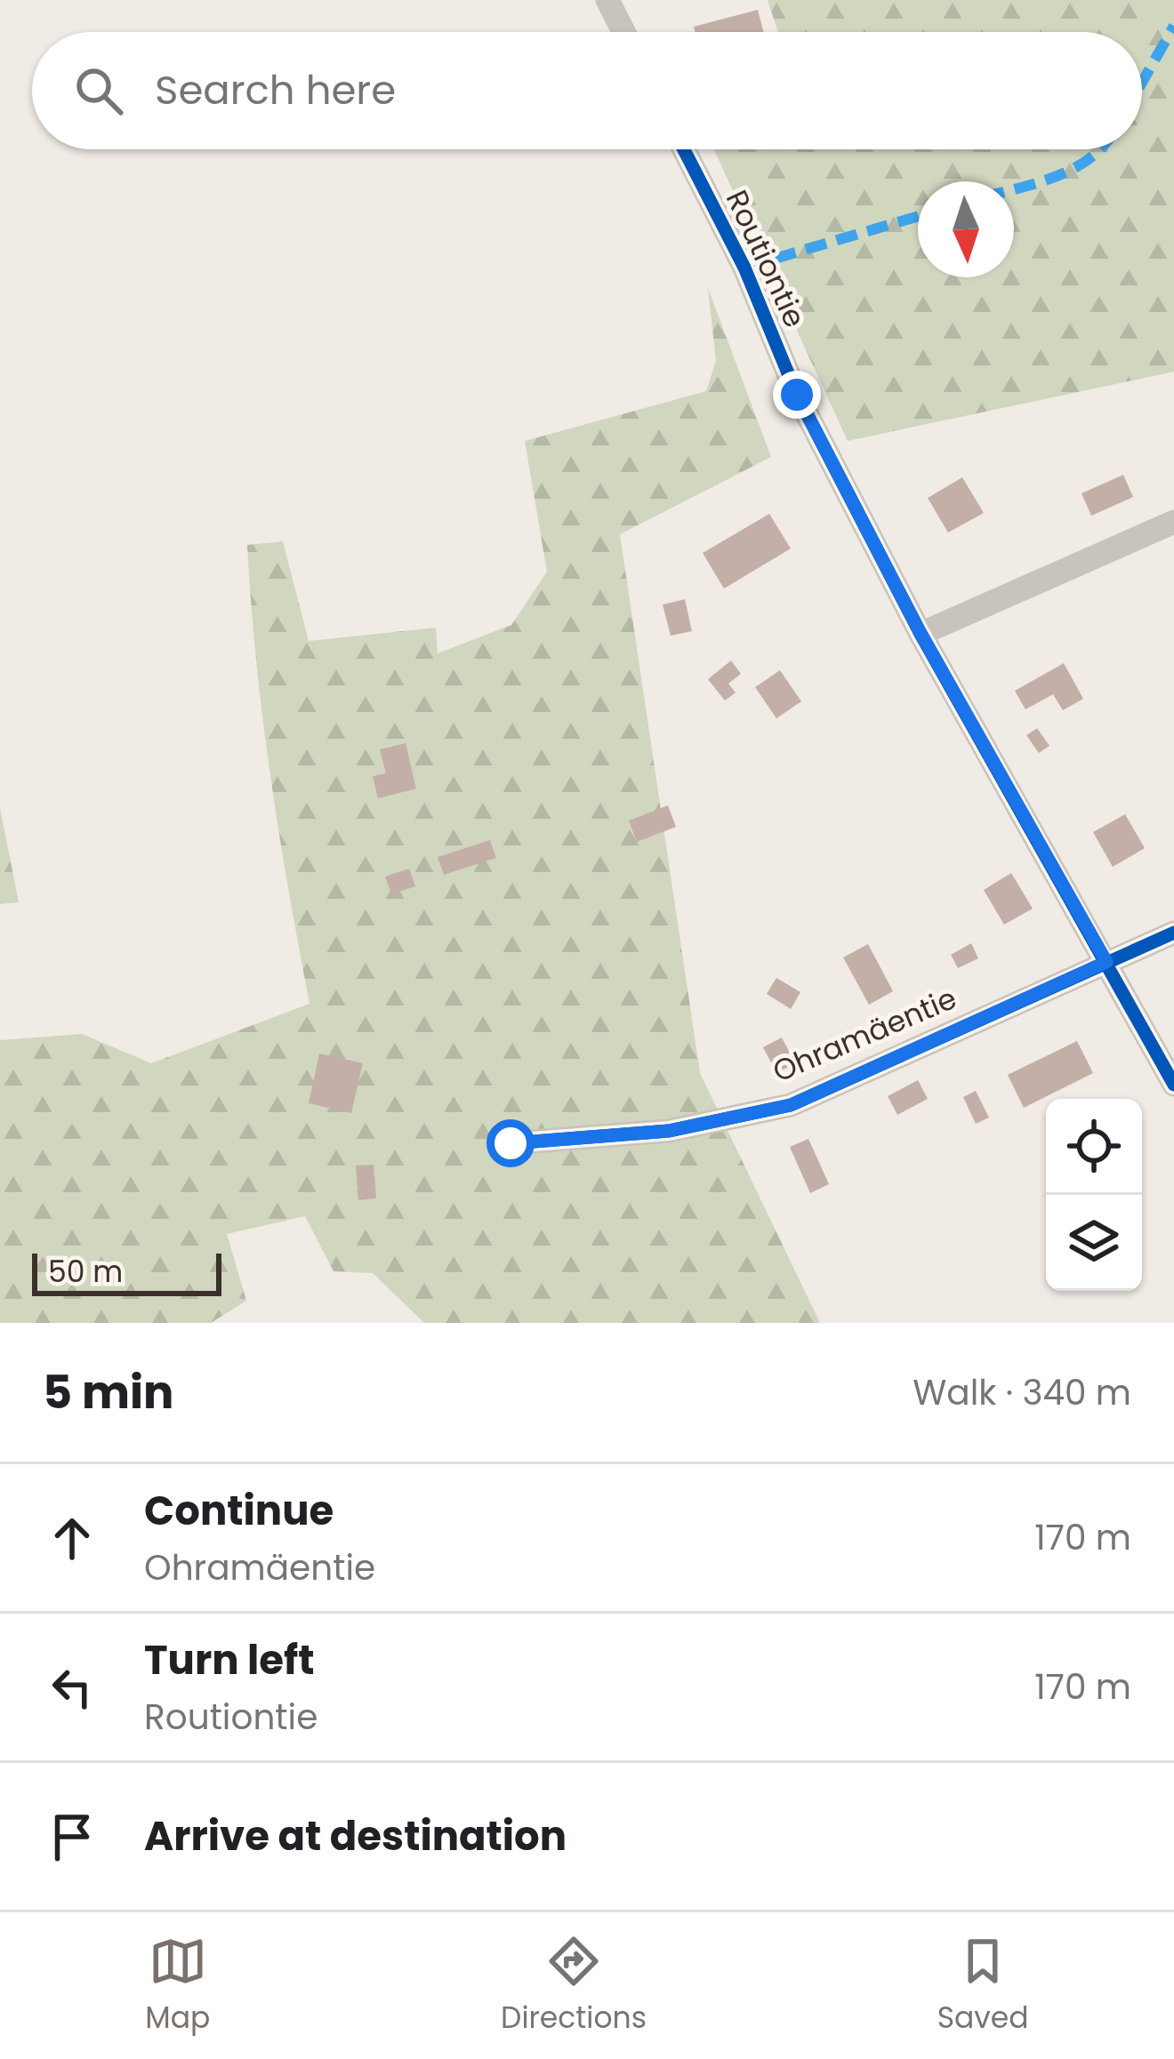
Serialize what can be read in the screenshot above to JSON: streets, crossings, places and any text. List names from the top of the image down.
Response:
{
  "streets": {
    "street": ["Routiontie", "Ohramäentie"]
  },
  "crossings": [
    ["Routiontie", "Ohramäentie"]
  ],
  "scale_bar": "50 m",
  "north": "bottom",
  "page": {
    "search": "Search here",
    "scale": "50 m",
    "heading": ["5 min", "Walk · 340 m"],
    "list": [
      ["Continue", "Ohramäentie", "170 m"],
      ["Turn left", "Routiontie", "170 m"],
      "Arrive at destination"
    ],
    "nav": ["Map", "Directions", "Saved"]
  }
}
